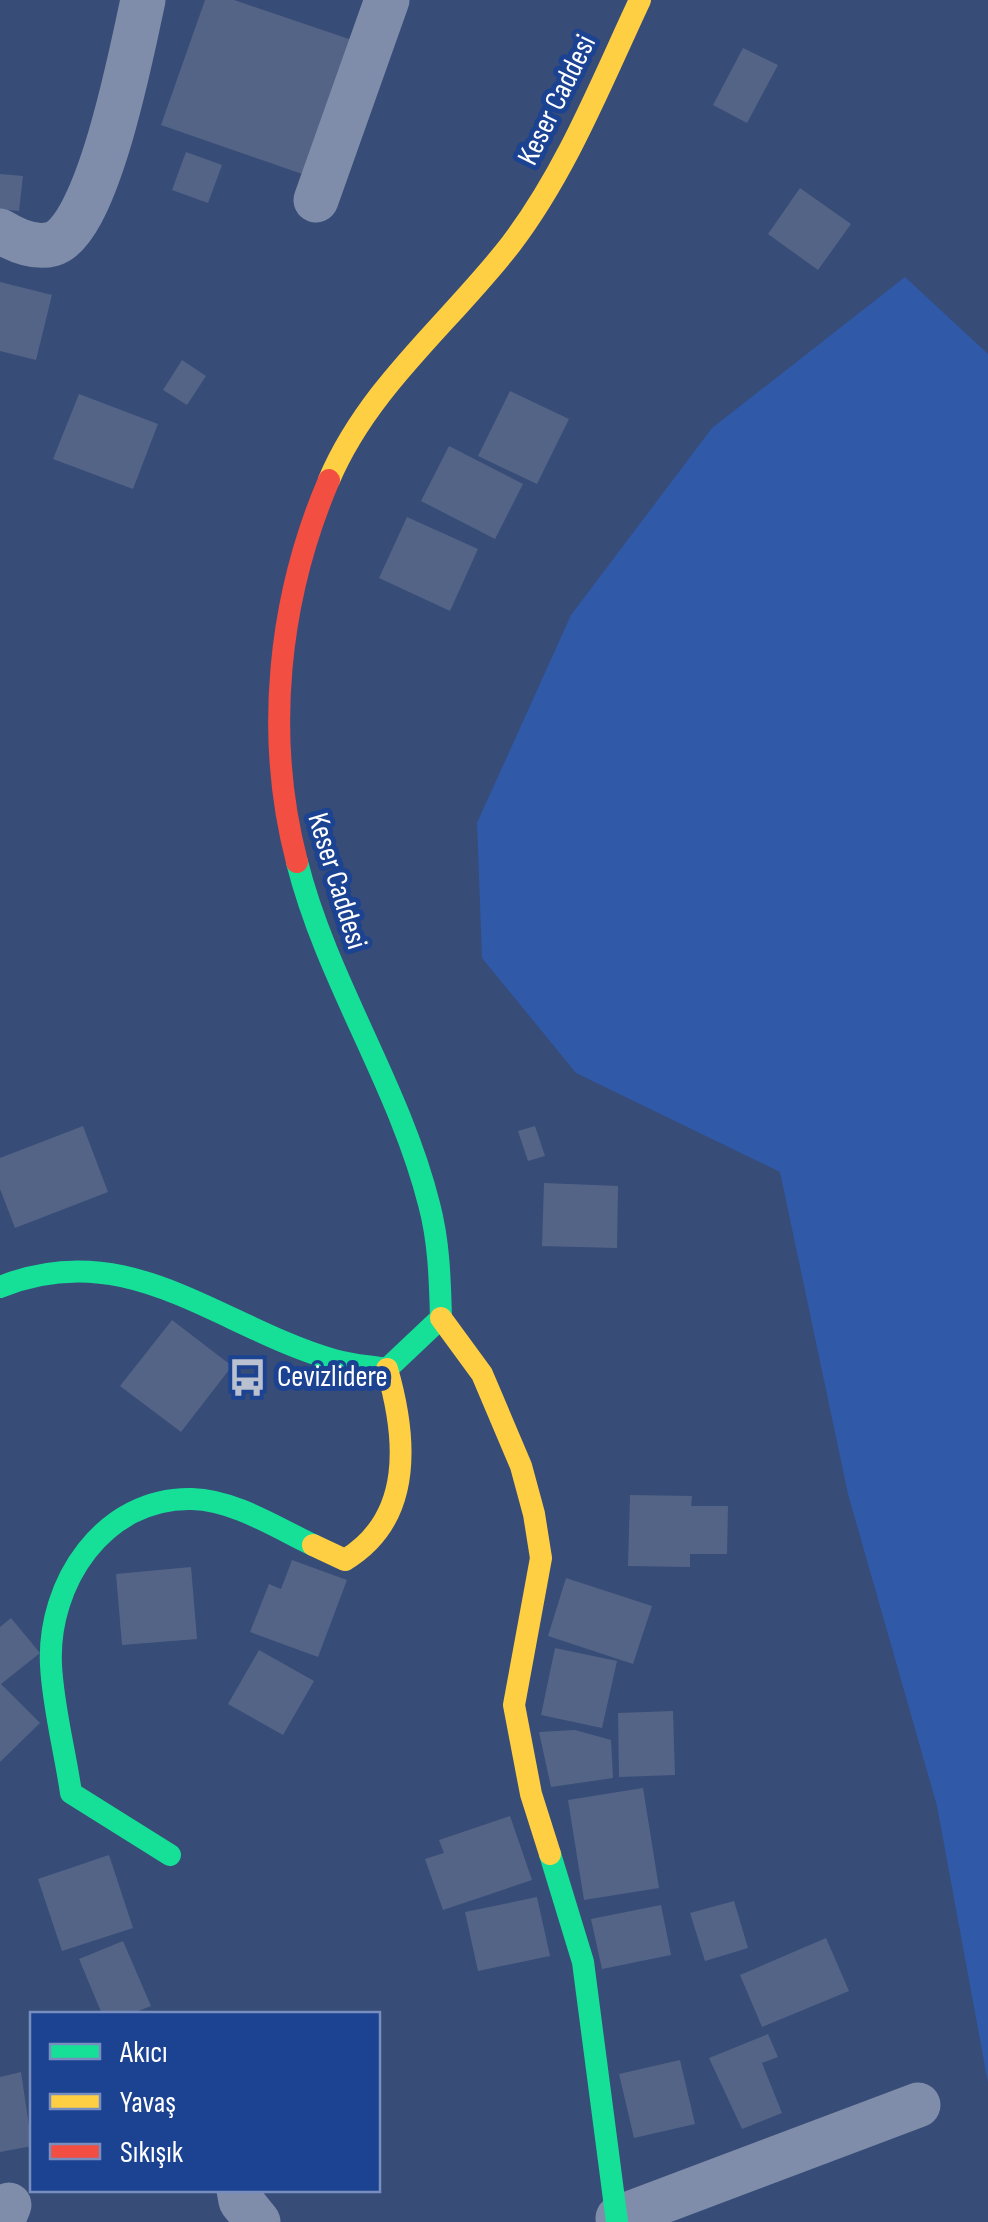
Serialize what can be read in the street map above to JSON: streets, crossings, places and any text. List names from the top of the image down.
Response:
{
  "streets": {
    "street": ["Keser Caddesi"]
  },
  "places": {
    "bus stop": ["Cevizlidere"]
  },
  "legend": ["Akıcı", "Yavaş", "Sıkışık"]
}
